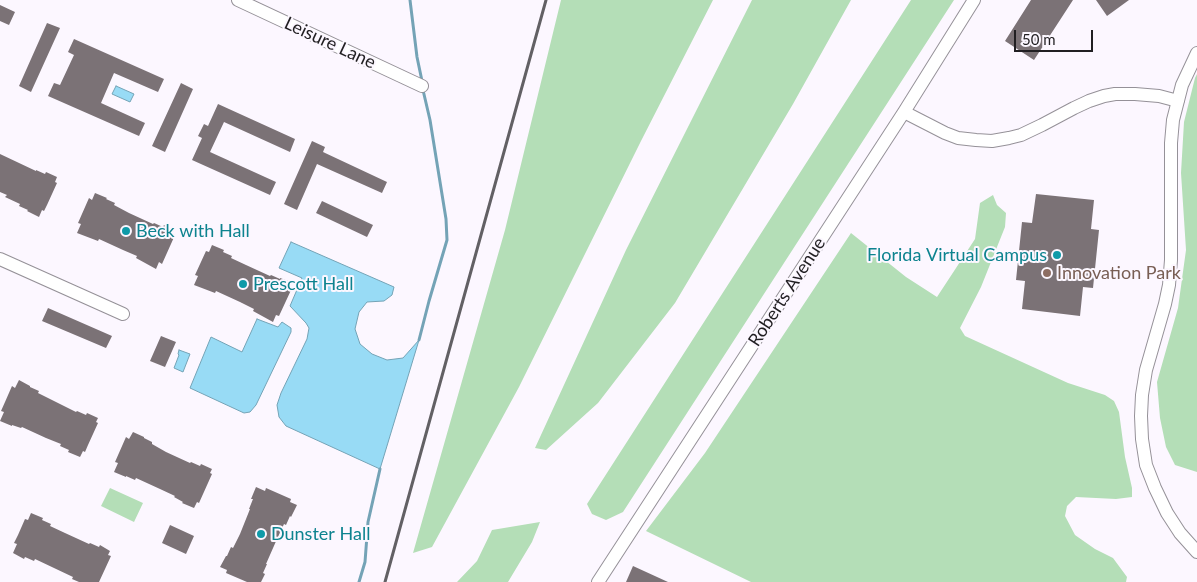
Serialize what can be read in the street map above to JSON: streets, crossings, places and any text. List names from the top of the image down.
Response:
{
  "streets": {
    "street": ["Leisure Lane", "Roberts Avenue"]
  },
  "places": [
    "Beck with Hall",
    "Florida Virtual Campus",
    "Innovation Park",
    "Prescott Hall",
    "Dunster Hall"
  ],
  "scale_bar": "50 m"
}
